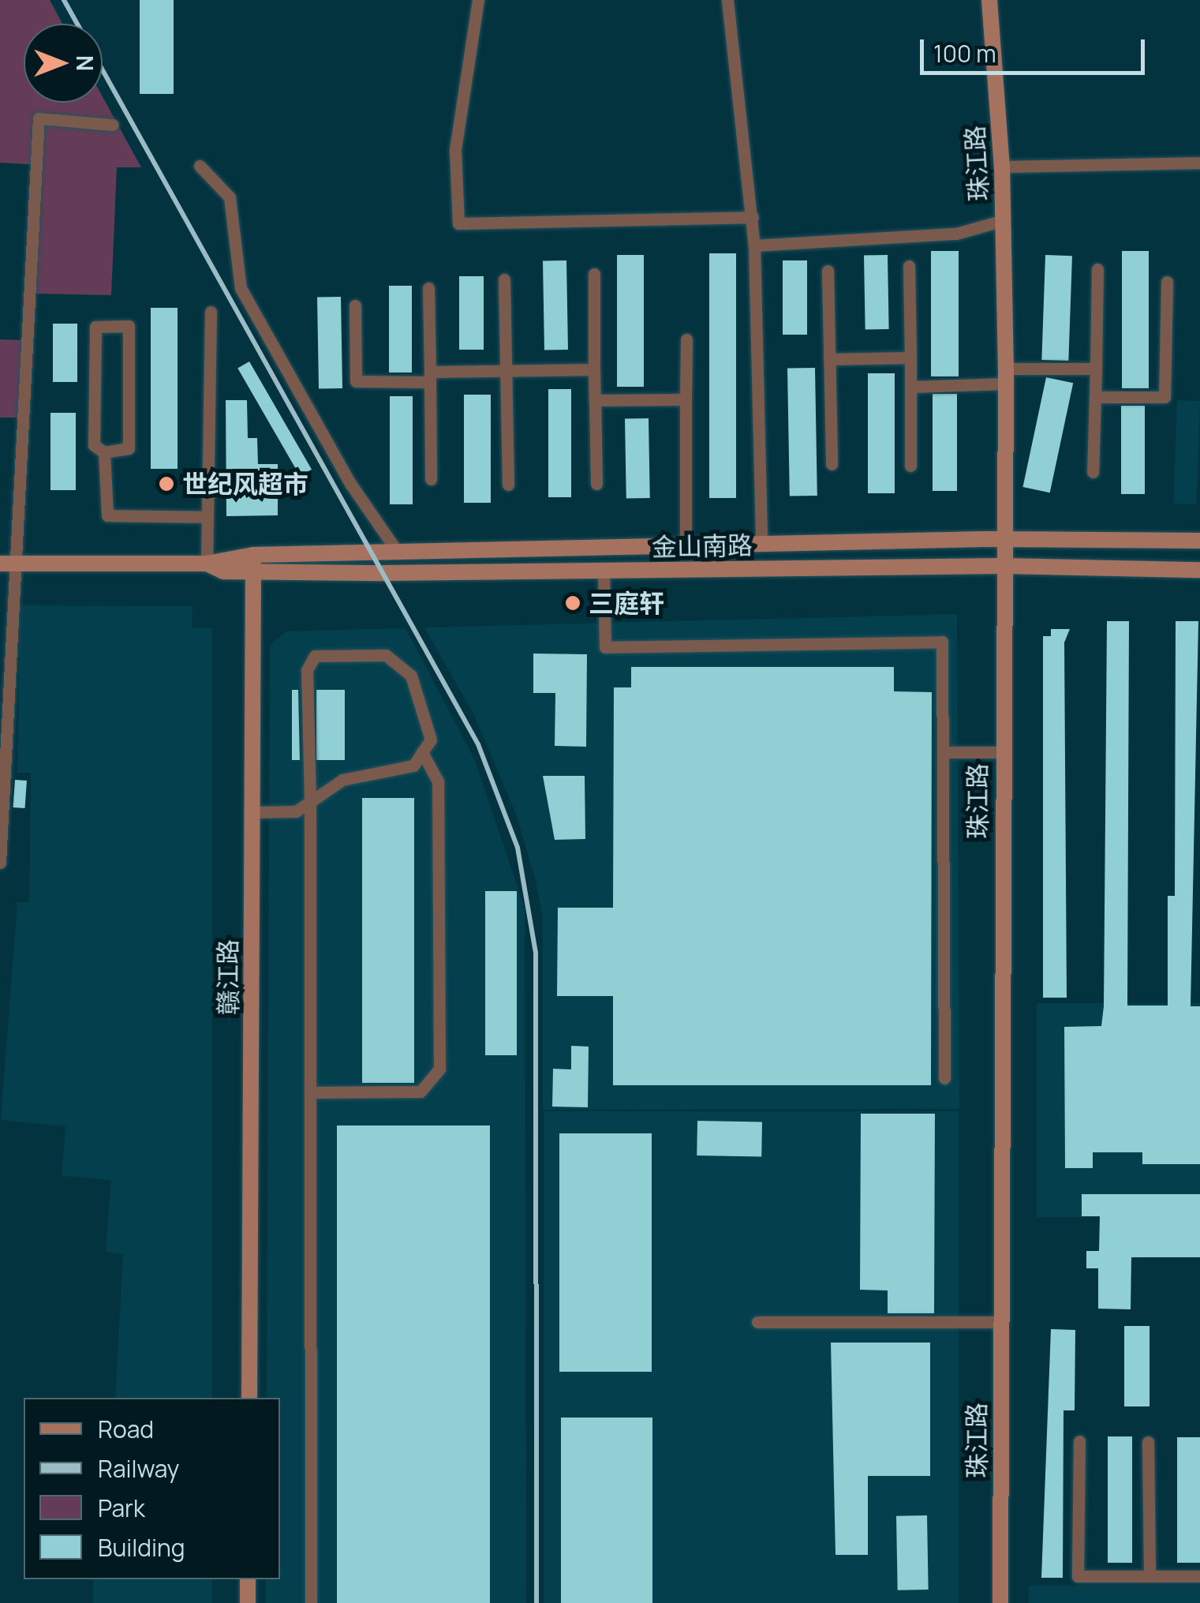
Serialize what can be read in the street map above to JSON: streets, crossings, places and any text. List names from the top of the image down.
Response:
{
  "streets": {
    "street": ["珠江路", "金山南路", "赣江路"]
  },
  "crossings": [
    ["珠江路", "金山南路"],
    ["金山南路", "赣江路"]
  ],
  "places": ["世纪风超市", "三庭轩"],
  "legend": [
    "Road",
    "Railway",
    "Park",
    "Building"
  ],
  "scale_bar": "100 m",
  "north": "right"
}
